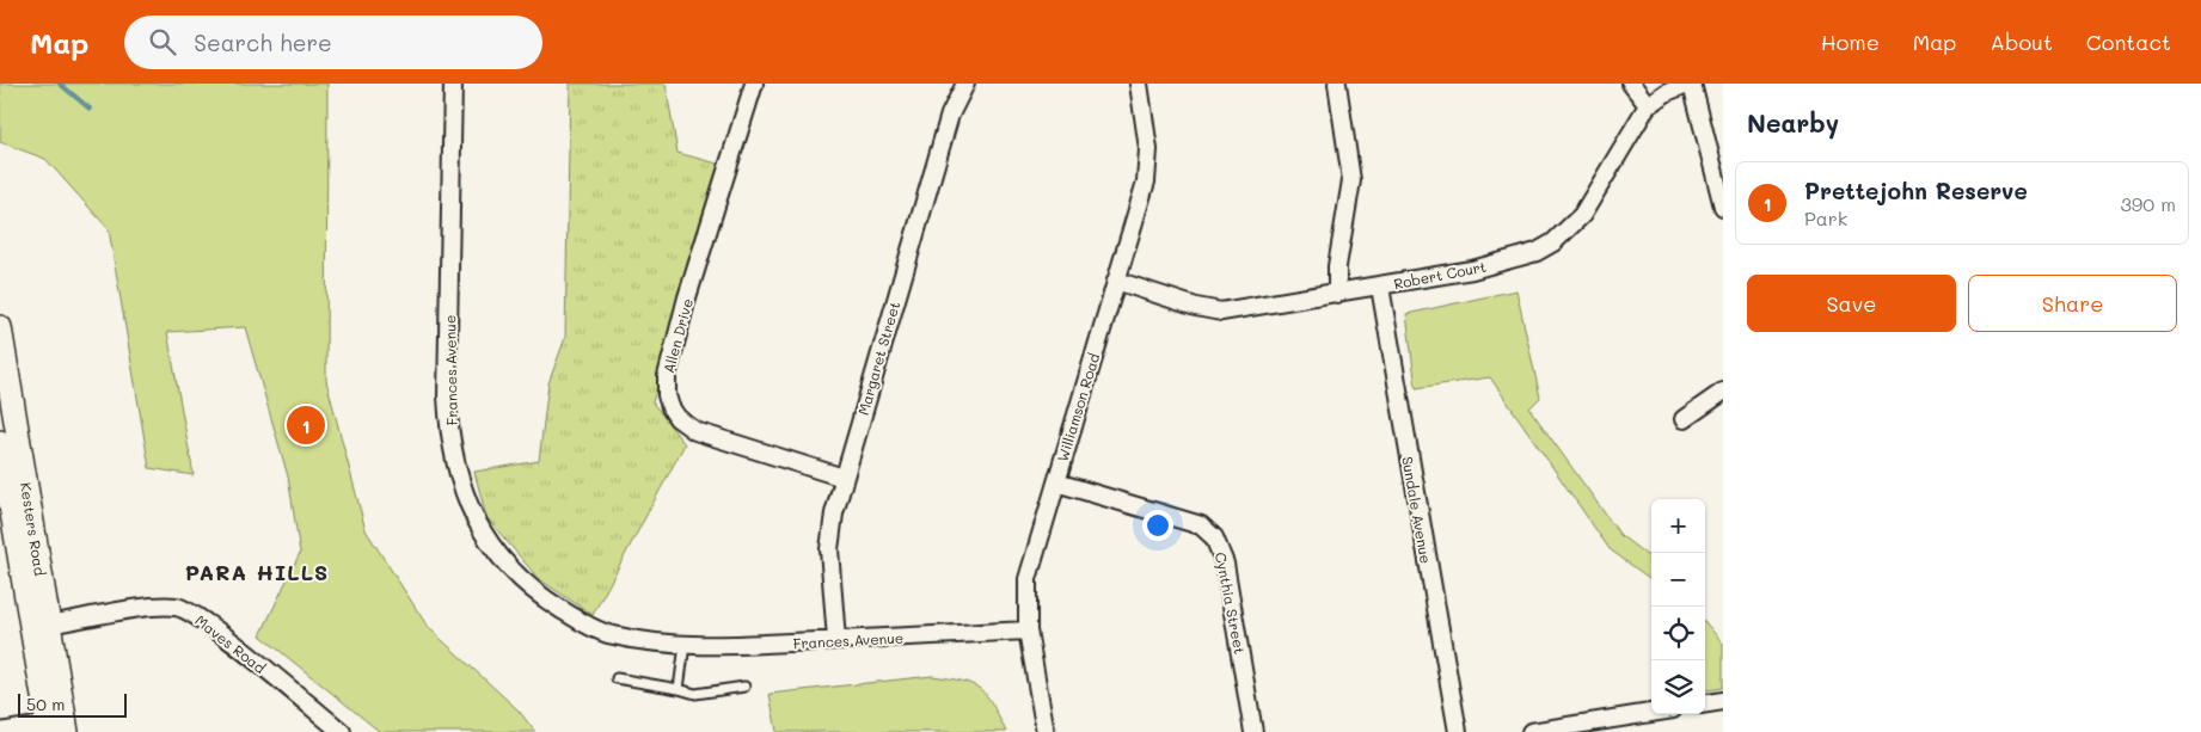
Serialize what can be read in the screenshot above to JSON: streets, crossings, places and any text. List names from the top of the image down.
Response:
{
  "streets": {
    "main road": ["Kesters Road"],
    "street": [
      "Robert Court",
      "Allen Drive",
      "Margaret Street",
      "Frances Avenue",
      "Williamson Road",
      "Sundale Avenue",
      "Cynthia Street",
      "Maves Road"
    ]
  },
  "crossings": [
    ["Robert Court", "Williamson Road"],
    ["Robert Court", "Sundale Avenue"],
    ["Allen Drive", "Margaret Street"],
    ["Margaret Street", "Frances Avenue"],
    ["Frances Avenue", "Williamson Road"],
    ["Williamson Road", "Cynthia Street"],
    ["Kesters Road", "Maves Road"]
  ],
  "districts": ["PARA HILLS"],
  "scale_bar": "50 m",
  "page": {
    "header": "Map",
    "search": "Search here",
    "nav": [
      "Home",
      "Map",
      "About",
      "Contact"
    ],
    "heading": "Nearby",
    "list": [
      {
        "mark": "1",
        "name": "Prettejohn Reserve",
        "note": "Park",
        "value": "390 m"
      }
    ],
    "buttons": ["Save", "Share"],
    "pins": "1",
    "map_buttons": ["+", "−"],
    "scale": "50 m"
  }
}
